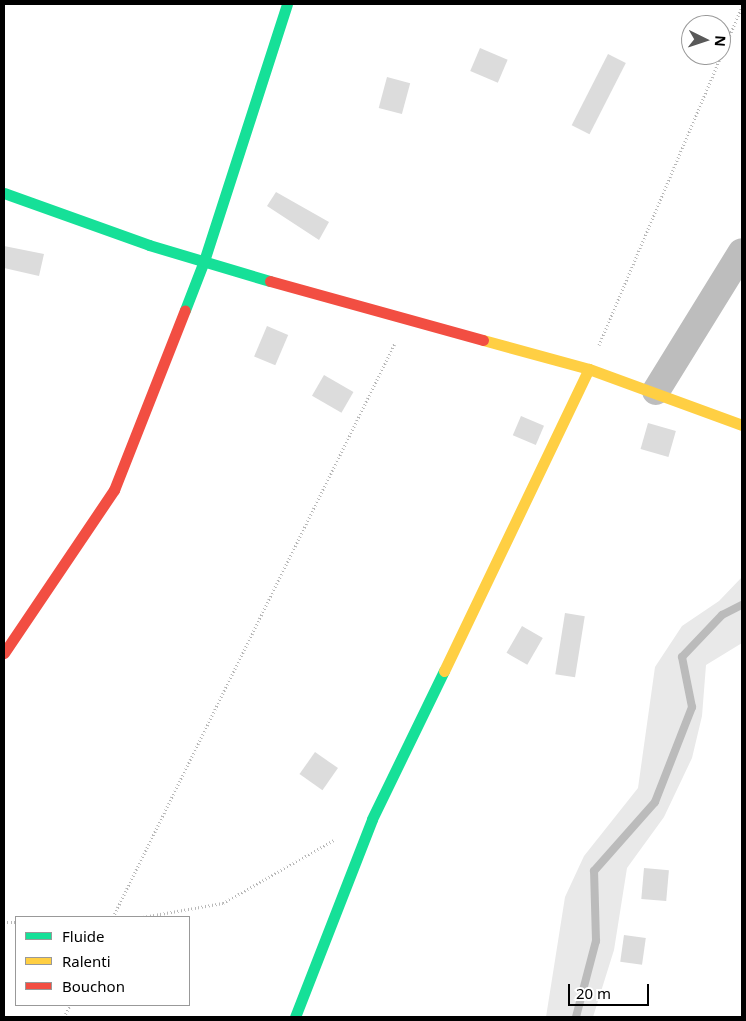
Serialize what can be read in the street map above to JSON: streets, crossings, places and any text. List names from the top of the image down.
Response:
{
  "legend": ["Fluide", "Ralenti", "Bouchon"],
  "scale_bar": "20 m",
  "north": "right"
}
